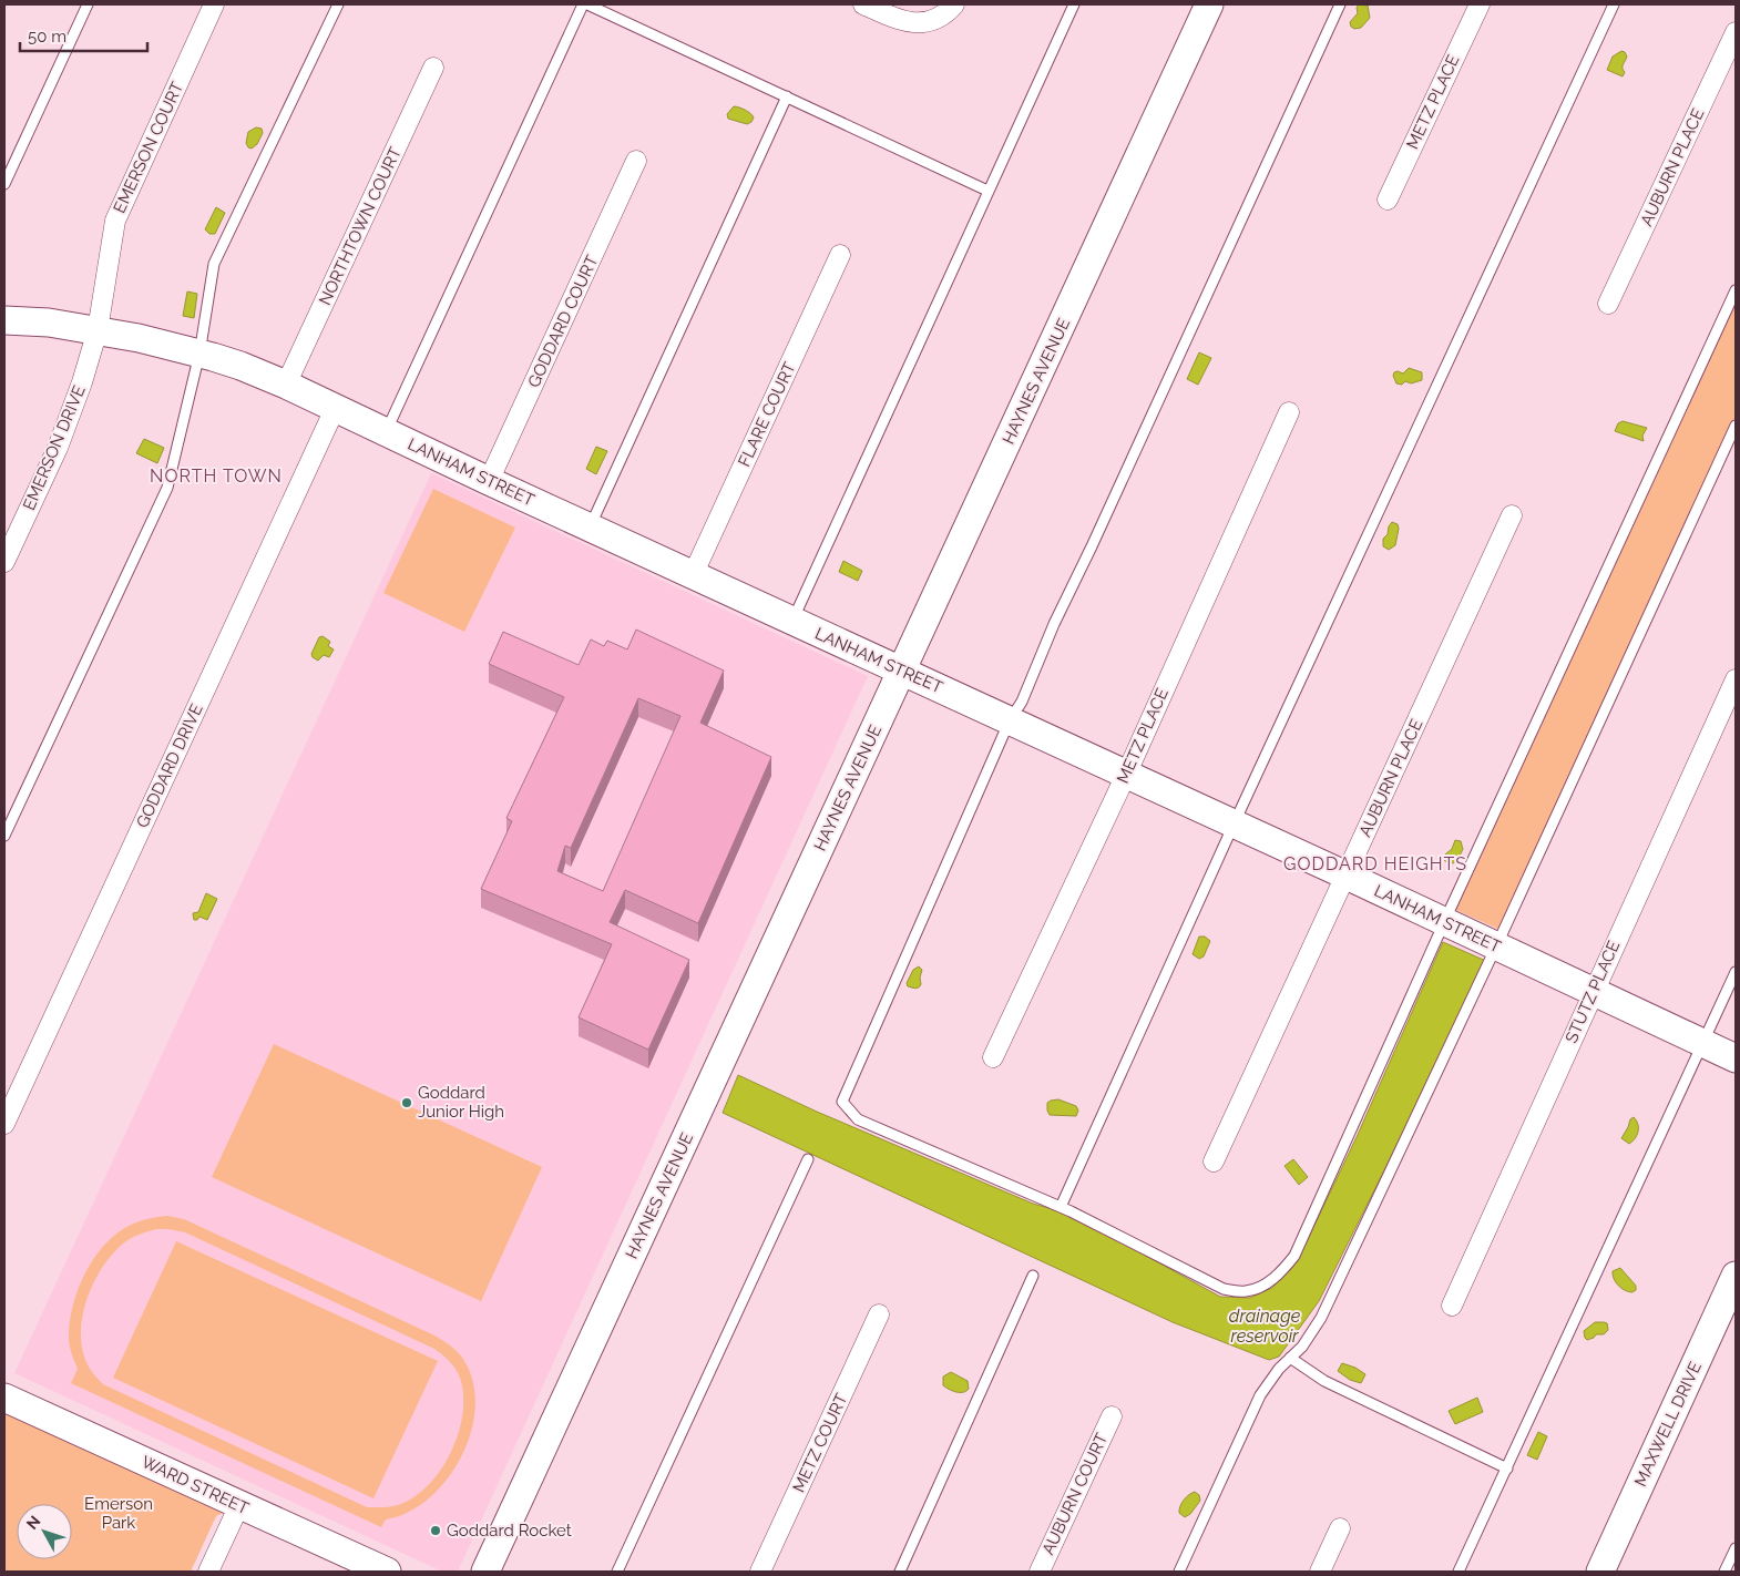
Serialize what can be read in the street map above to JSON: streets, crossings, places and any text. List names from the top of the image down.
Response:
{
  "streets": {
    "street": [
      "METZ PLACE",
      "EMERSON COURT",
      "AUBURN PLACE",
      "NORTHTOWN COURT",
      "GODDARD COURT",
      "HAYNES AVENUE",
      "FLARE COURT",
      "EMERSON DRIVE",
      "LANHAM STREET",
      "GODDARD DRIVE",
      "STUTZ PLACE",
      "MAXWELL DRIVE",
      "METZ COURT",
      "WARD STREET",
      "AUBURN COURT"
    ]
  },
  "crossings": [
    ["METZ PLACE", "LANHAM STREET"],
    ["EMERSON COURT", "EMERSON DRIVE"],
    ["EMERSON COURT", "LANHAM STREET"],
    ["AUBURN PLACE", "LANHAM STREET"],
    ["NORTHTOWN COURT", "LANHAM STREET"],
    ["GODDARD COURT", "LANHAM STREET"],
    ["HAYNES AVENUE", "LANHAM STREET"],
    ["FLARE COURT", "LANHAM STREET"],
    ["EMERSON DRIVE", "LANHAM STREET"],
    ["LANHAM STREET", "GODDARD DRIVE"],
    ["LANHAM STREET", "STUTZ PLACE"]
  ],
  "districts": ["NORTH TOWN", "GODDARD HEIGHTS"],
  "water": ["drainage reservoir"],
  "parks": ["Emerson Park"],
  "places": ["Goddard Junior High", "Goddard Rocket"],
  "scale_bar": "50 m",
  "north": "top left"
}
